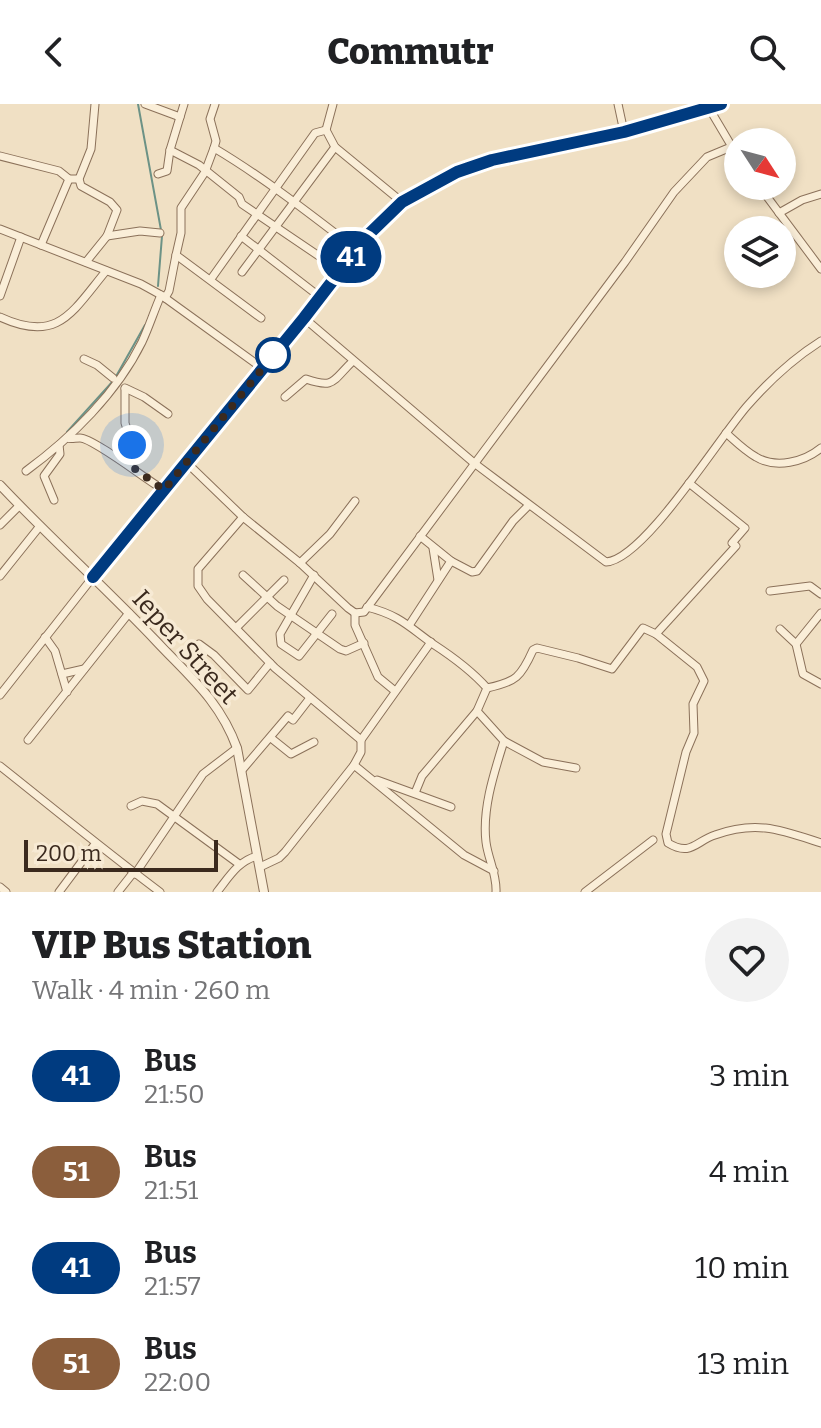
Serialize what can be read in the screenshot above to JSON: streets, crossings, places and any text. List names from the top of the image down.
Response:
{
  "streets": {
    "street": ["Ieper Street"]
  },
  "lines": ["bus line 41"],
  "scale_bar": "200 m",
  "north": "bottom right",
  "page": {
    "header": "Commutr",
    "on_map": "41",
    "scale": "200 m",
    "heading": ["VIP Bus Station", "Walk · 4 min · 260 m"],
    "list": [
      {
        "mark": "41",
        "name": "Bus",
        "note": "21:50",
        "value": "3 min"
      },
      {
        "mark": "51",
        "name": "Bus",
        "note": "21:51",
        "value": "4 min"
      },
      {
        "mark": "41",
        "name": "Bus",
        "note": "21:57",
        "value": "10 min"
      },
      {
        "mark": "51",
        "name": "Bus",
        "note": "22:00",
        "value": "13 min"
      }
    ]
  }
}
